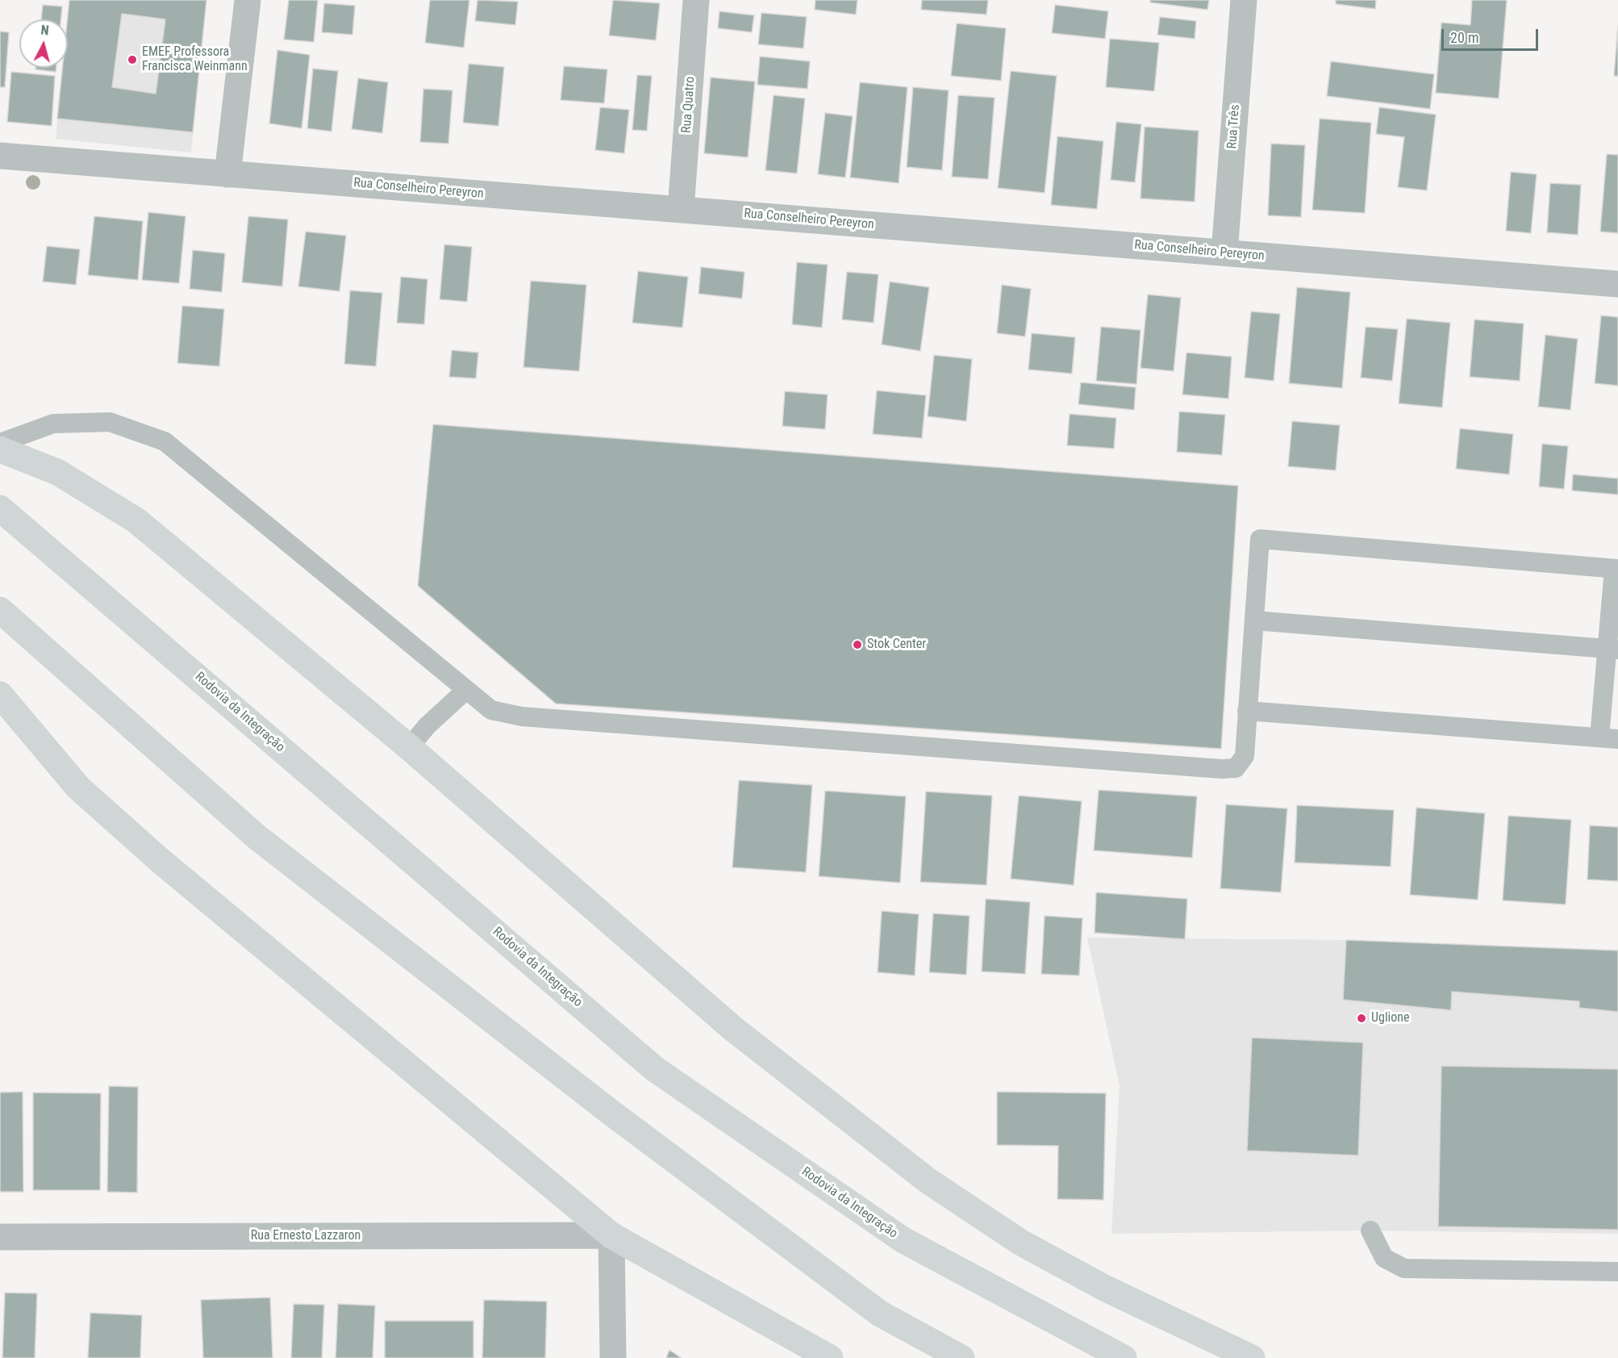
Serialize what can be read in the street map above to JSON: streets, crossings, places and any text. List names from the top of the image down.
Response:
{
  "streets": {
    "highway": ["Rodovia da Integração"],
    "street": [
      "Rua Quatro",
      "Rua Três",
      "Rua Conselheiro Pereyron",
      "Rua Ernesto Lazzaron"
    ]
  },
  "crossings": [
    ["Rua Quatro", "Rua Conselheiro Pereyron"],
    ["Rua Três", "Rua Conselheiro Pereyron"]
  ],
  "places": ["EMEF Professora Francisca Weinmann", "Stok Center", "Uglione"],
  "scale_bar": "20 m",
  "north": "top"
}
